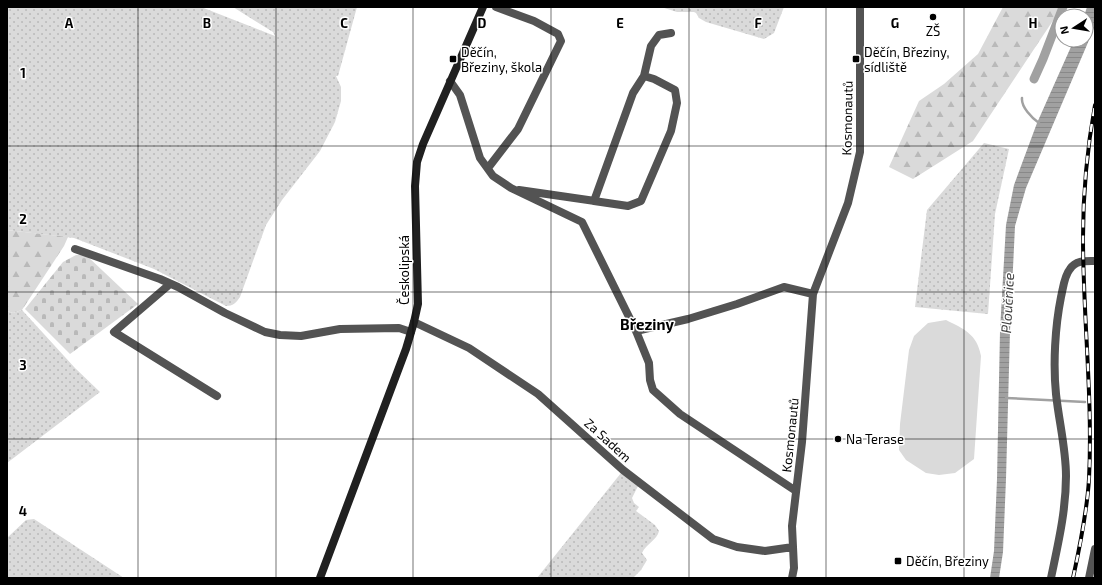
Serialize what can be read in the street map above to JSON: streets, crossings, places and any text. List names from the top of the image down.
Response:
{
  "streets": {
    "main road": ["Českolipská"],
    "street": ["Kosmonautů", "Za Sadem"]
  },
  "crossings": [
    ["Kosmonautů", "Za Sadem"],
    ["Českolipská", "Za Sadem"]
  ],
  "districts": ["Březiny"],
  "water": ["Ploučnice"],
  "places": {
    "other": ["ZŠ", "Na Terase"],
    "transit": ["Děčín, Březiny, škola", "Děčín, Březiny, sídliště", "Děčín, Březiny"]
  },
  "north": "left",
  "grid": {
    "columns": [
      "A",
      "B",
      "C",
      "D",
      "E",
      "F",
      "G",
      "H"
    ],
    "rows": [
      "1",
      "2",
      "3",
      "4"
    ]
  }
}
